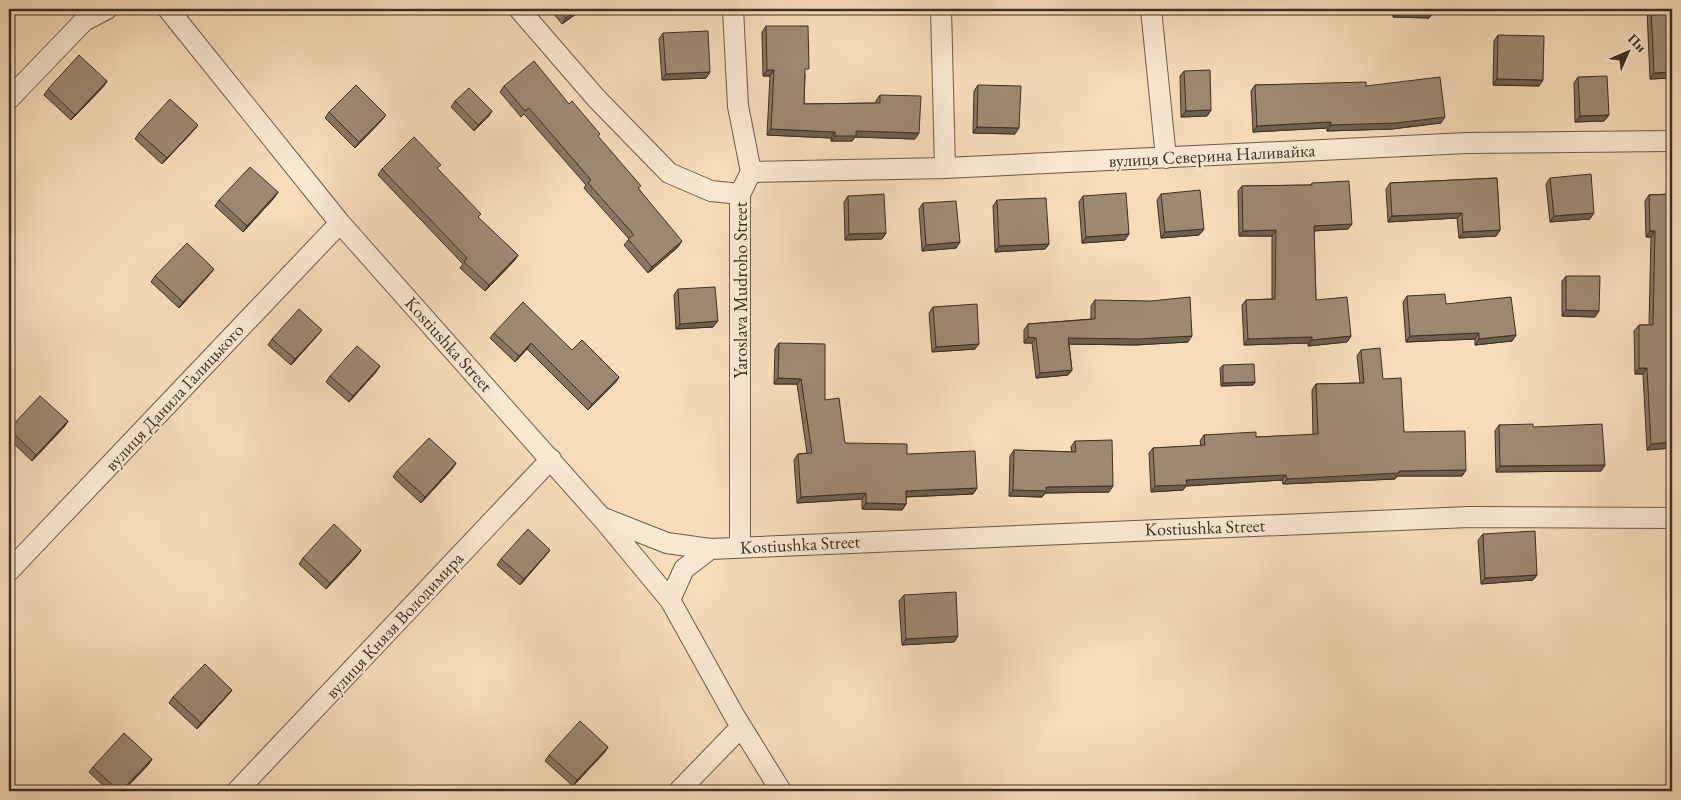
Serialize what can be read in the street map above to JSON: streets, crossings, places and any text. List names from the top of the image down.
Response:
{
  "streets": {
    "street": [
      "вулиця Северина Наливайка",
      "Yaroslava Mudroho Street",
      "Kostiushka Street",
      "вулиця Данила Галицького",
      "вулиця Князя Володимира"
    ]
  },
  "crossings": [
    ["вулиця Северина Наливайка", "Yaroslava Mudroho Street"],
    ["Yaroslava Mudroho Street", "Kostiushka Street"],
    ["Kostiushka Street", "вулиця Данила Галицького"],
    ["Kostiushka Street", "вулиця Князя Володимира"]
  ],
  "north": "top right"
}
